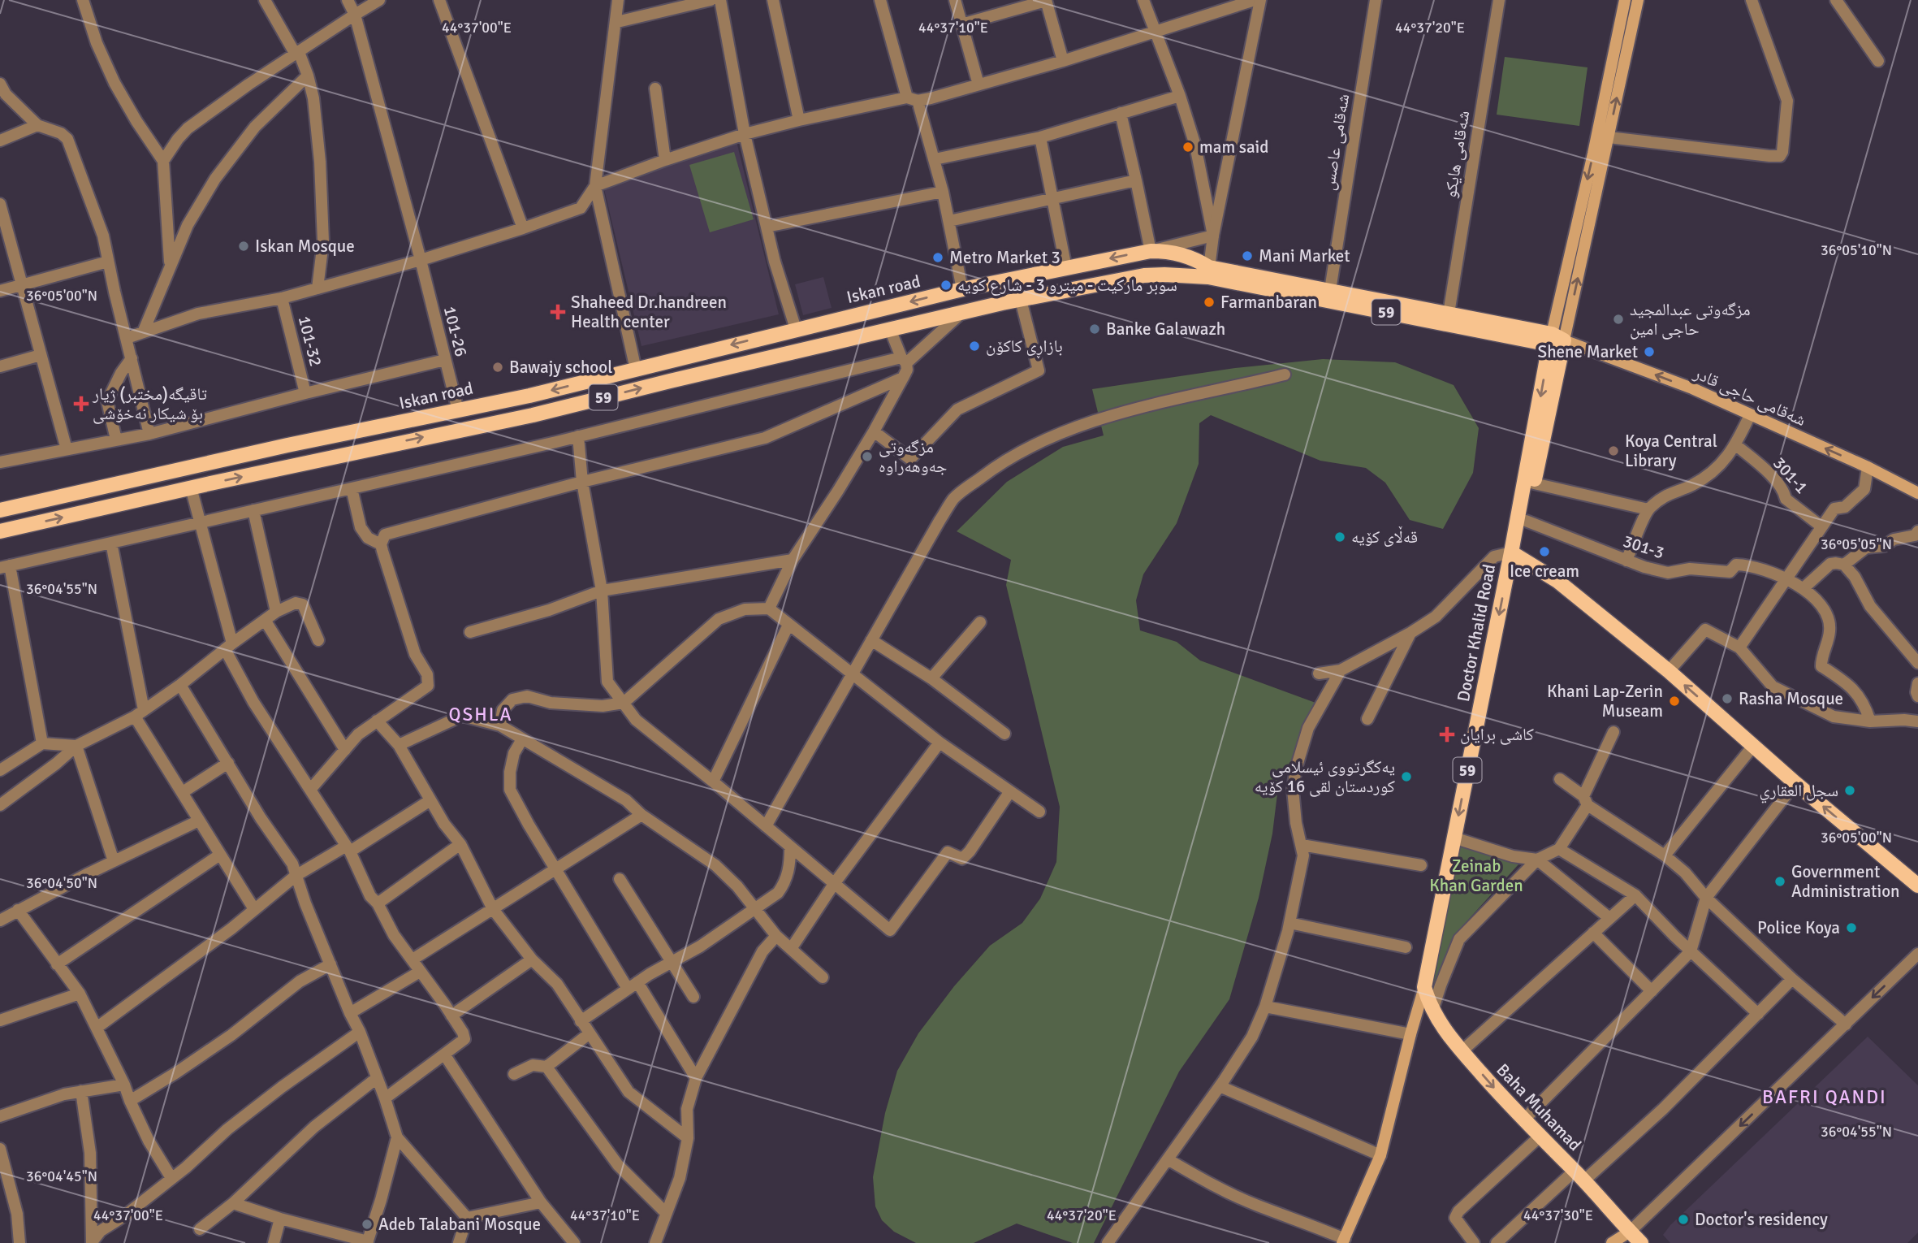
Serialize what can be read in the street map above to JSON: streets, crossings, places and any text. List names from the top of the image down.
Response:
{
  "streets": {
    "main road": [
      "Iskan road",
      "59",
      "شەقامی حاجی قادر",
      "Doctor Khalid Road",
      "Baha Muhamad"
    ],
    "street": [
      "شه‌قامی عاصس",
      "شه‌قامی هایكو",
      "101-26",
      "101-32",
      "301-1",
      "301-3"
    ]
  },
  "crossings": [
    ["شه‌قامی عاصس", "59"],
    ["شه‌قامی هایكو", "59"],
    ["Iskan road", "59"],
    ["Iskan road", "101-26"],
    ["59", "شەقامی حاجی قادر"],
    ["59", "301-3"],
    ["59", "Doctor Khalid Road"],
    ["Doctor Khalid Road", "Baha Muhamad"]
  ],
  "one_way": ["شەقامی حاجی قادر", "Doctor Khalid Road"],
  "districts": ["QSHLA", "BAFRI QANDI"],
  "parks": ["Zeinab Khan Garden"],
  "places": {
    "other": [
      "mam said",
      "Iskan Mosque",
      "Mani Market",
      "Metro Market 3",
      "سوبر ماركيت - ميترو 3 - شارع كويه",
      "Farmanbaran",
      "مزگه‌وتی عبدالمجید حاجی امین",
      "Banke Galawazh",
      "بازاڕی کاکۆن",
      "Shene Market",
      "Bawajy school",
      "Koya Central Library",
      "مزگه‌وتی جه‌وهه‌راوه",
      "قەڵای کۆیە",
      "Ice cream",
      "Rasha Mosque",
      "Khani Lap-Zerin Museam",
      "يه‌كگرتووی ئیسلامی كوردستان لقی 16 كۆیه‌",
      "سجل العقاري",
      "Government Administration",
      "Police Koya",
      "Doctor's residency",
      "Adeb Talabani Mosque"
    ],
    "health": ["Shaheed Dr.handreen Health center", "تاقیگە(مختبر) ژیار بۆ شیکار نەخۆشی", "كاشی برایان"]
  },
  "coordinates": [
    "44°37'00\"E",
    "44°37'10\"E",
    "44°37'20\"E",
    "36°05'10\"N",
    "36°05'00\"N",
    "36°05'05\"N",
    "36°04'55\"N",
    "36°04'50\"N",
    "36°04'45\"N",
    "44°37'30\"E"
  ]
}
